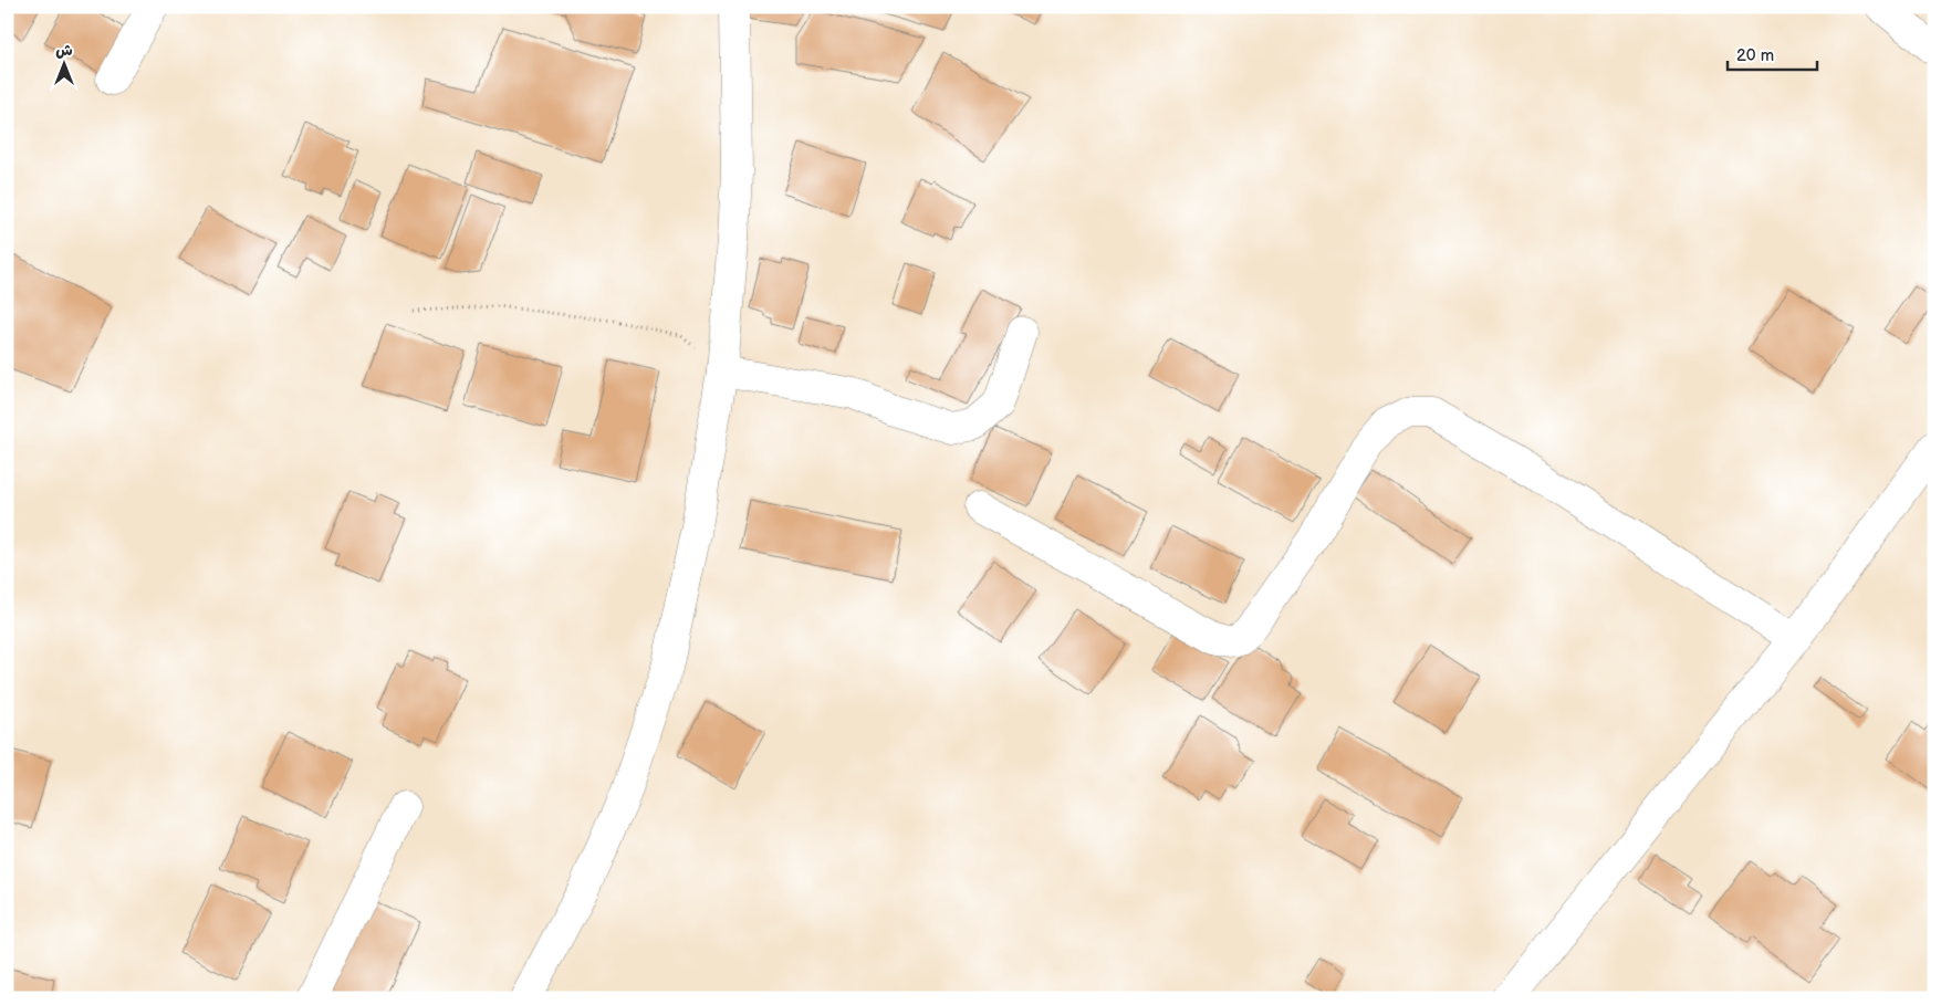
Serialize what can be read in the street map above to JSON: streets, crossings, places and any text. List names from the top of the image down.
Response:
{
  "scale_bar": "20 m",
  "north": "top"
}
